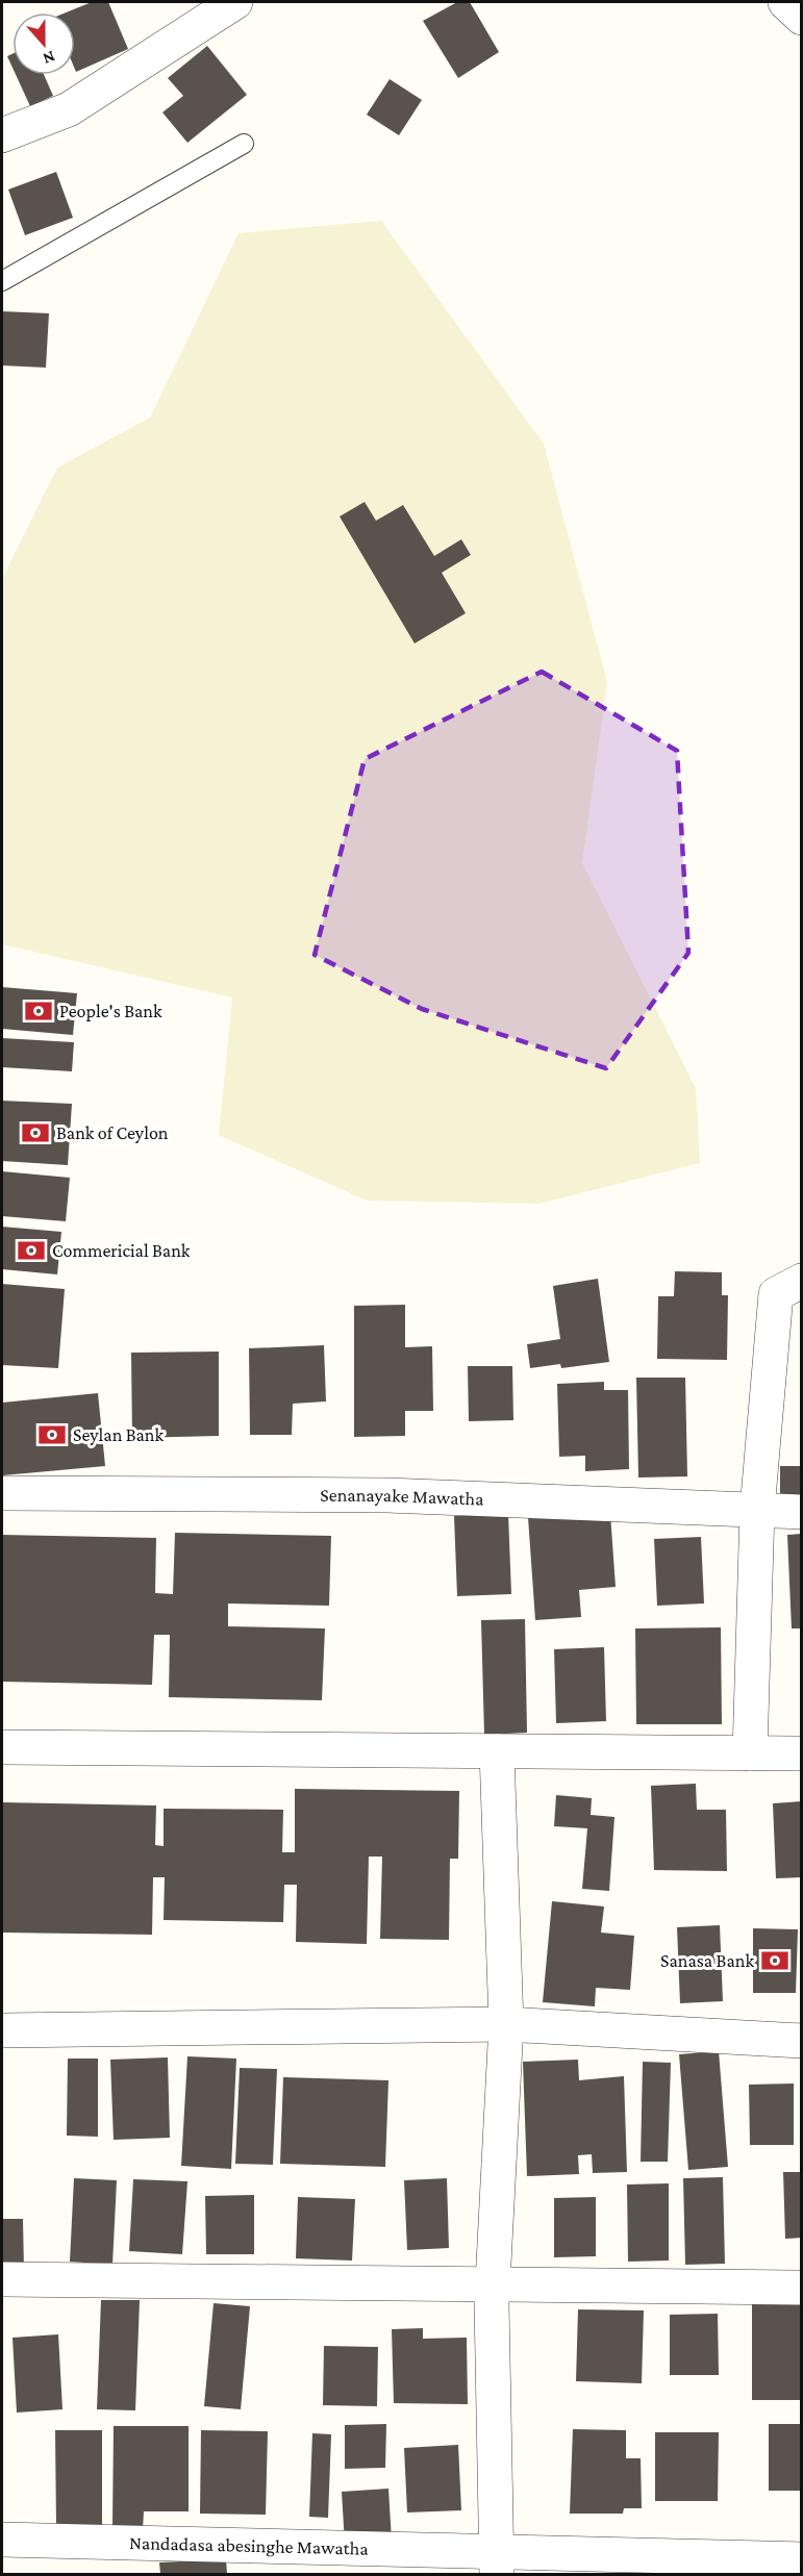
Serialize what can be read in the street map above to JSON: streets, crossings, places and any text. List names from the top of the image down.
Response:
{
  "streets": {
    "street": ["Senanayake Mawatha", "Nandadasa abesinghe Mawatha"]
  },
  "places": {
    "bank": [
      "People's Bank",
      "Bank of Ceylon",
      "Commericial Bank",
      "Seylan Bank",
      "Sanasa Bank"
    ]
  },
  "north": "bottom"
}
